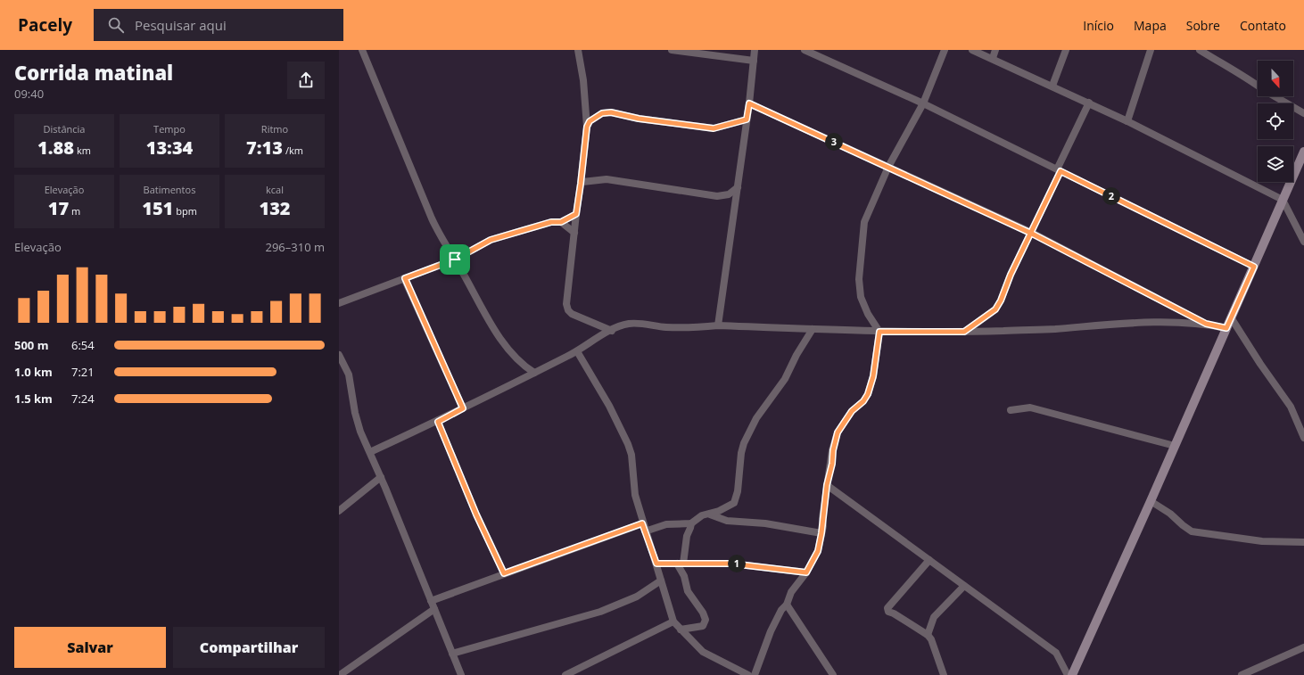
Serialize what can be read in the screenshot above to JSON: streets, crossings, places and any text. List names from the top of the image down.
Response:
{
  "north": "bottom",
  "page": {
    "header": "Pacely",
    "search": "Pesquisar aqui",
    "nav": [
      "Início",
      "Mapa",
      "Sobre",
      "Contato"
    ],
    "heading": ["Corrida matinal", "09:40"],
    "stats": [
      ["Distância", "1.88 km"],
      ["Tempo", "13:34"],
      ["Ritmo", "7:13 /km"],
      ["Elevação", "17 m"],
      ["Batimentos", "151 bpm"],
      ["kcal", "132"]
    ],
    "pins": ["3", "2", "1"],
    "chart": ["Elevação", "296–310 m"],
    "list": [
      {
        "name": "500 m",
        "note": "6:54"
      },
      {
        "name": "1.0 km",
        "note": "7:21"
      },
      {
        "name": "1.5 km",
        "note": "7:24"
      }
    ],
    "buttons": ["Salvar", "Compartilhar"]
  }
}
